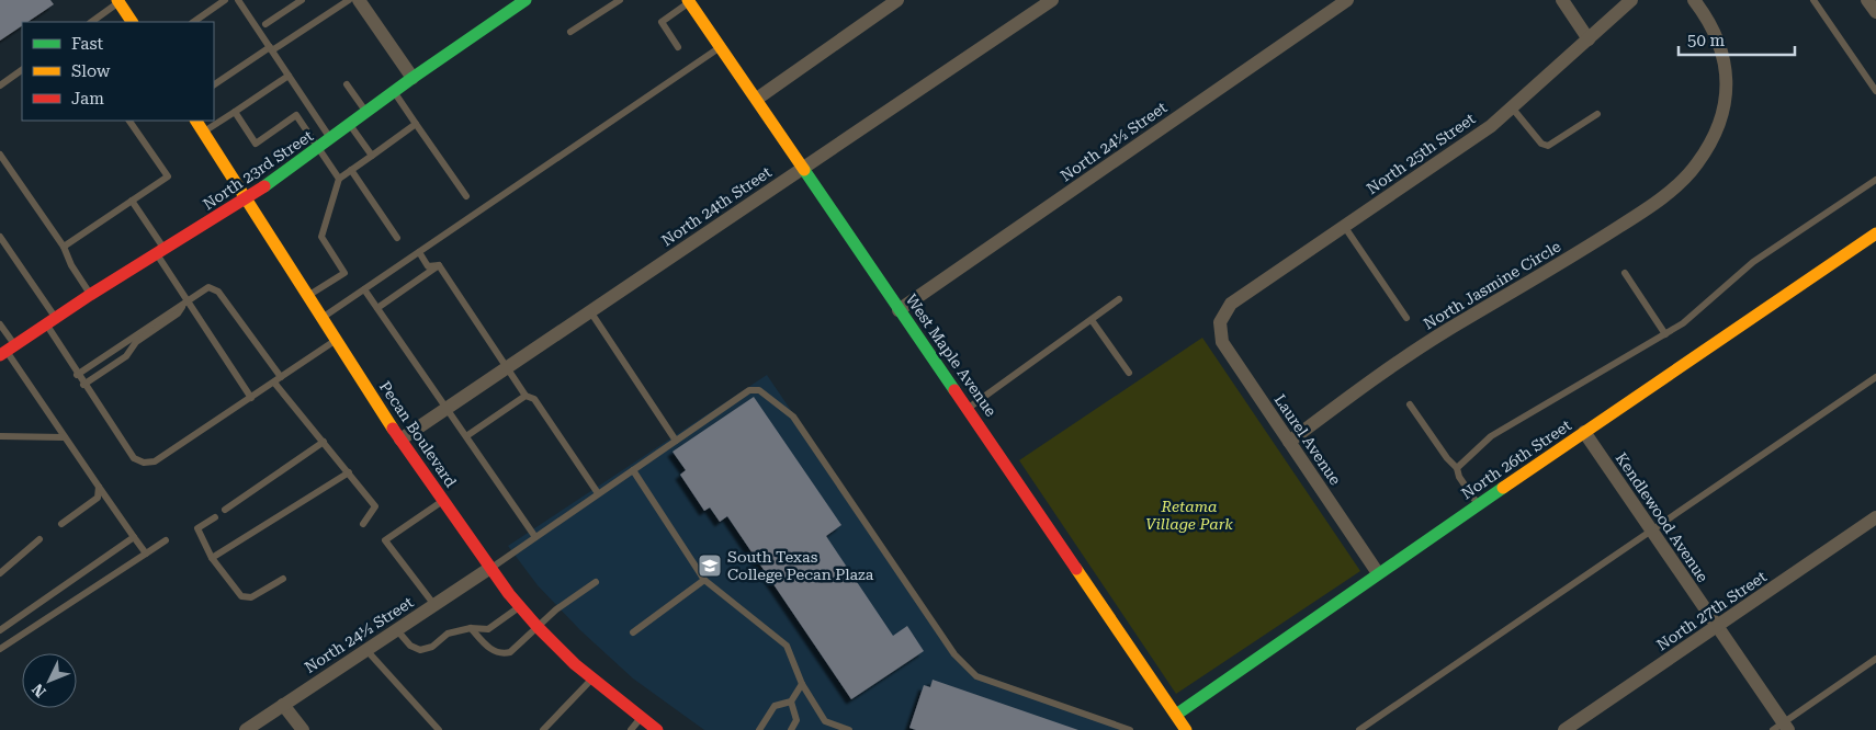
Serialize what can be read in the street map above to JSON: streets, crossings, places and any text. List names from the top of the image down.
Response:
{
  "streets": {
    "street": [
      "North 24½ Street",
      "North 25th Street",
      "North 23rd Street",
      "North 24th Street",
      "North Jasmine Circle",
      "West Maple Avenue",
      "Pecan Boulevard",
      "Laurel Avenue",
      "North 26th Street",
      "Kendlewood Avenue",
      "North 27th Street"
    ]
  },
  "crossings": [
    ["North 24½ Street", "West Maple Avenue"],
    ["North 24½ Street", "Pecan Boulevard"],
    ["North 25th Street", "Laurel Avenue"],
    ["North 23rd Street", "Pecan Boulevard"],
    ["North 24th Street", "West Maple Avenue"],
    ["North 24th Street", "Pecan Boulevard"],
    ["North Jasmine Circle", "Laurel Avenue"],
    ["West Maple Avenue", "North 26th Street"],
    ["Laurel Avenue", "North 26th Street"],
    ["North 26th Street", "Kendlewood Avenue"],
    ["Kendlewood Avenue", "North 27th Street"]
  ],
  "parks": ["Retama Village Park"],
  "places": {
    "school or university": ["South Texas College Pecan Plaza"]
  },
  "legend": ["Fast", "Slow", "Jam"],
  "scale_bar": "50 m",
  "north": "bottom left"
}
